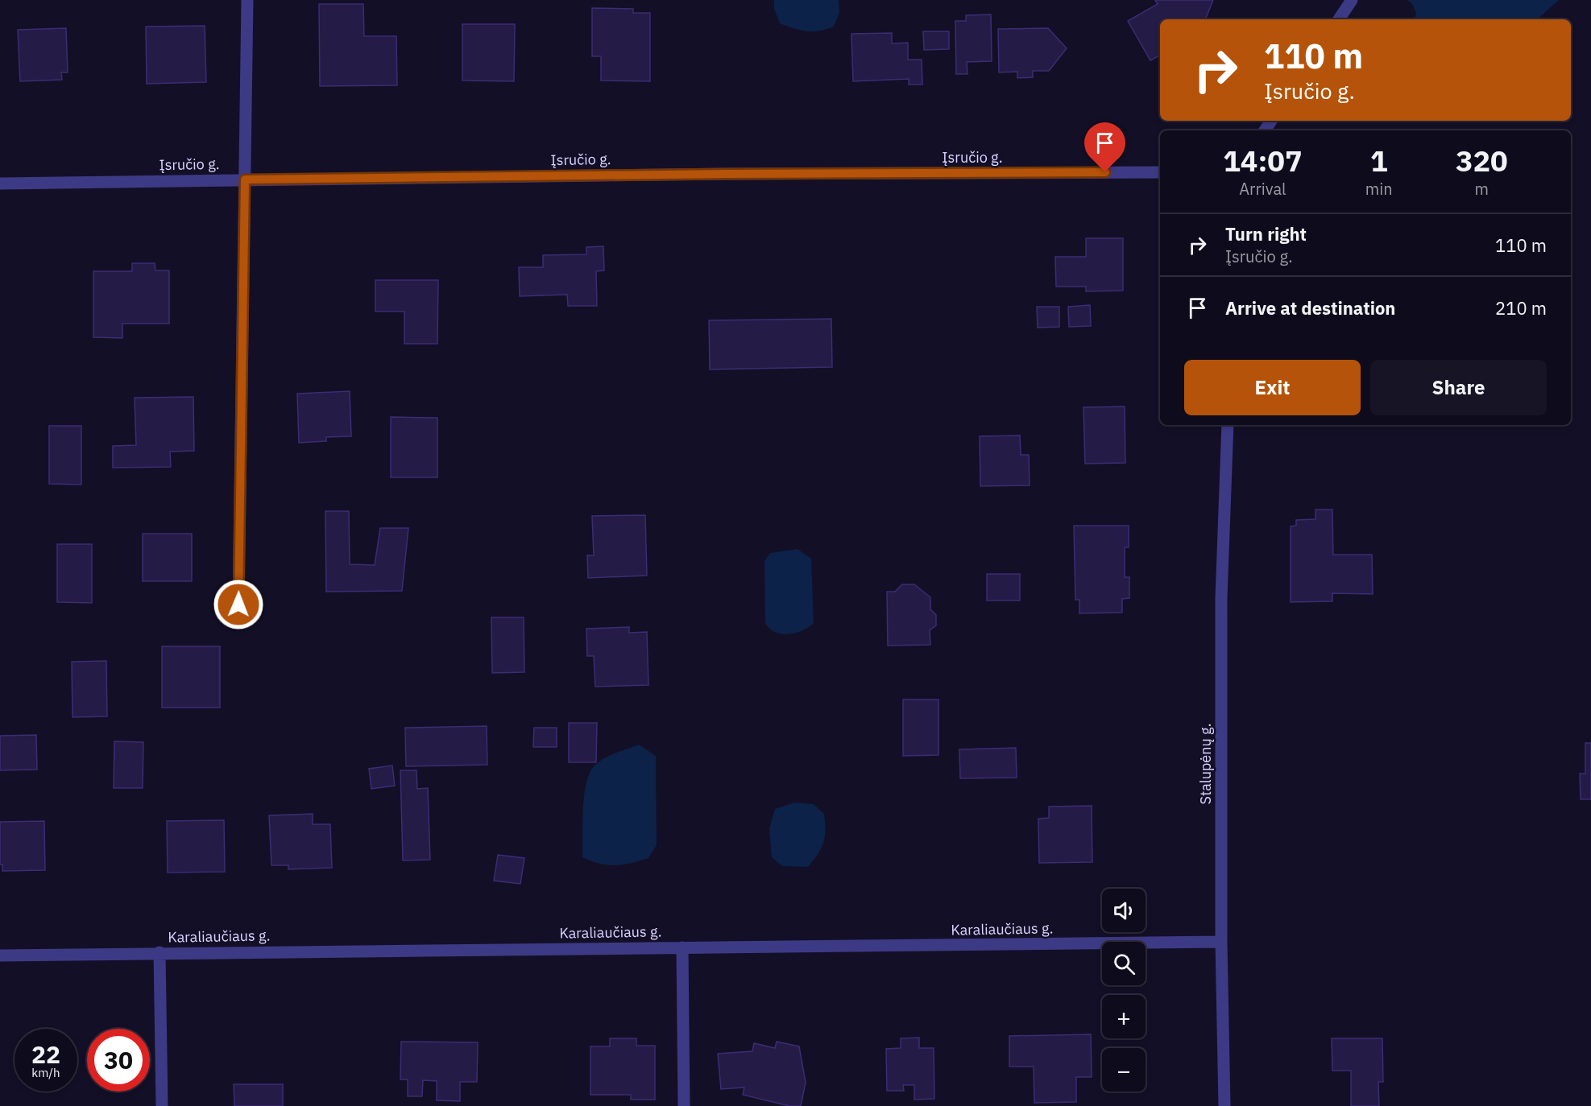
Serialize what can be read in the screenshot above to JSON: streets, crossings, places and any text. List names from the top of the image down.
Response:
{
  "streets": {
    "street": ["Įsručio g.", "Stalupėnų g.", "Karaliaučiaus g."]
  },
  "crossings": [
    ["Stalupėnų g.", "Karaliaučiaus g."]
  ],
  "page": {
    "turn": ["110 m", "Įsručio g."],
    "eta": [
      "14:07",
      "Arrival",
      "1",
      "min",
      "320",
      "m"
    ],
    "list": [
      {
        "name": "Turn right",
        "note": "Įsručio g.",
        "value": "110 m"
      },
      {
        "name": "Arrive at destination",
        "value": "210 m"
      }
    ],
    "buttons": ["Exit", "Share"],
    "map_buttons": ["+", "−"],
    "speed": "22 km/h",
    "limit": "30"
  }
}
